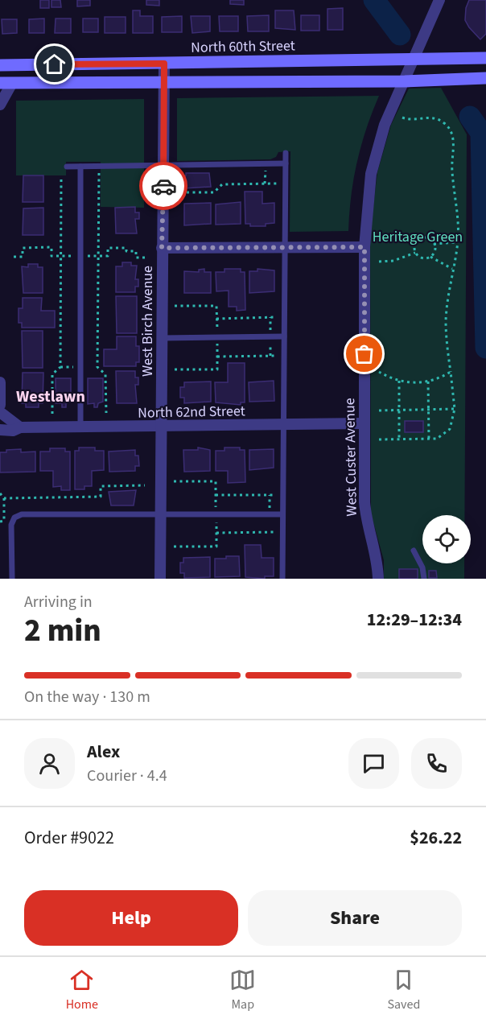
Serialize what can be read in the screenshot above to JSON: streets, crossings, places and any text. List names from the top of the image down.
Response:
{
  "streets": {
    "main road": ["North 60th Street"],
    "street": ["West Birch Avenue", "North 62nd Street", "West Custer Avenue"]
  },
  "crossings": [
    ["North 60th Street", "West Birch Avenue"],
    ["North 60th Street", "West Custer Avenue"],
    ["West Birch Avenue", "North 62nd Street"],
    ["North 62nd Street", "West Custer Avenue"]
  ],
  "districts": ["Westlawn"],
  "parks": ["Heritage Green"],
  "page": {
    "heading": ["2 min", "Arriving in", "12:29–12:34"],
    "panel": [
      "Alex",
      "Courier · 4.4",
      "Order #9022",
      "$26.22"
    ],
    "bar": "On the way · 130 m",
    "buttons": ["Help", "Share"],
    "tabs": ["Home", "Map", "Saved"]
  }
}
